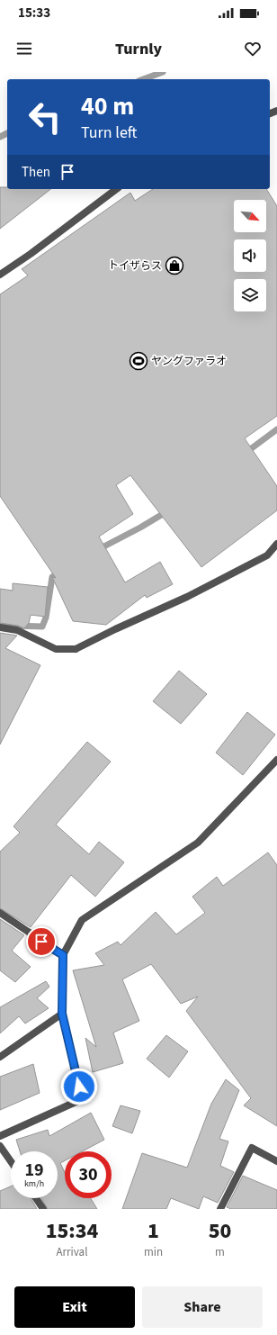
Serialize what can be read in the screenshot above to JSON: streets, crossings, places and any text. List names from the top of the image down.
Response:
{
  "places": {
    "shop": ["トイザらス"],
    "sports": ["ヤングファラオ"]
  },
  "north": "bottom right",
  "page": {
    "status": "15:33",
    "header": "Turnly",
    "turn": ["40 m", "Turn left"],
    "then": "Then",
    "speed": "19 km/h",
    "limit": "30",
    "eta": [
      "15:34",
      "Arrival",
      "1",
      "min",
      "50",
      "m"
    ],
    "buttons": ["Exit", "Share"]
  }
}
